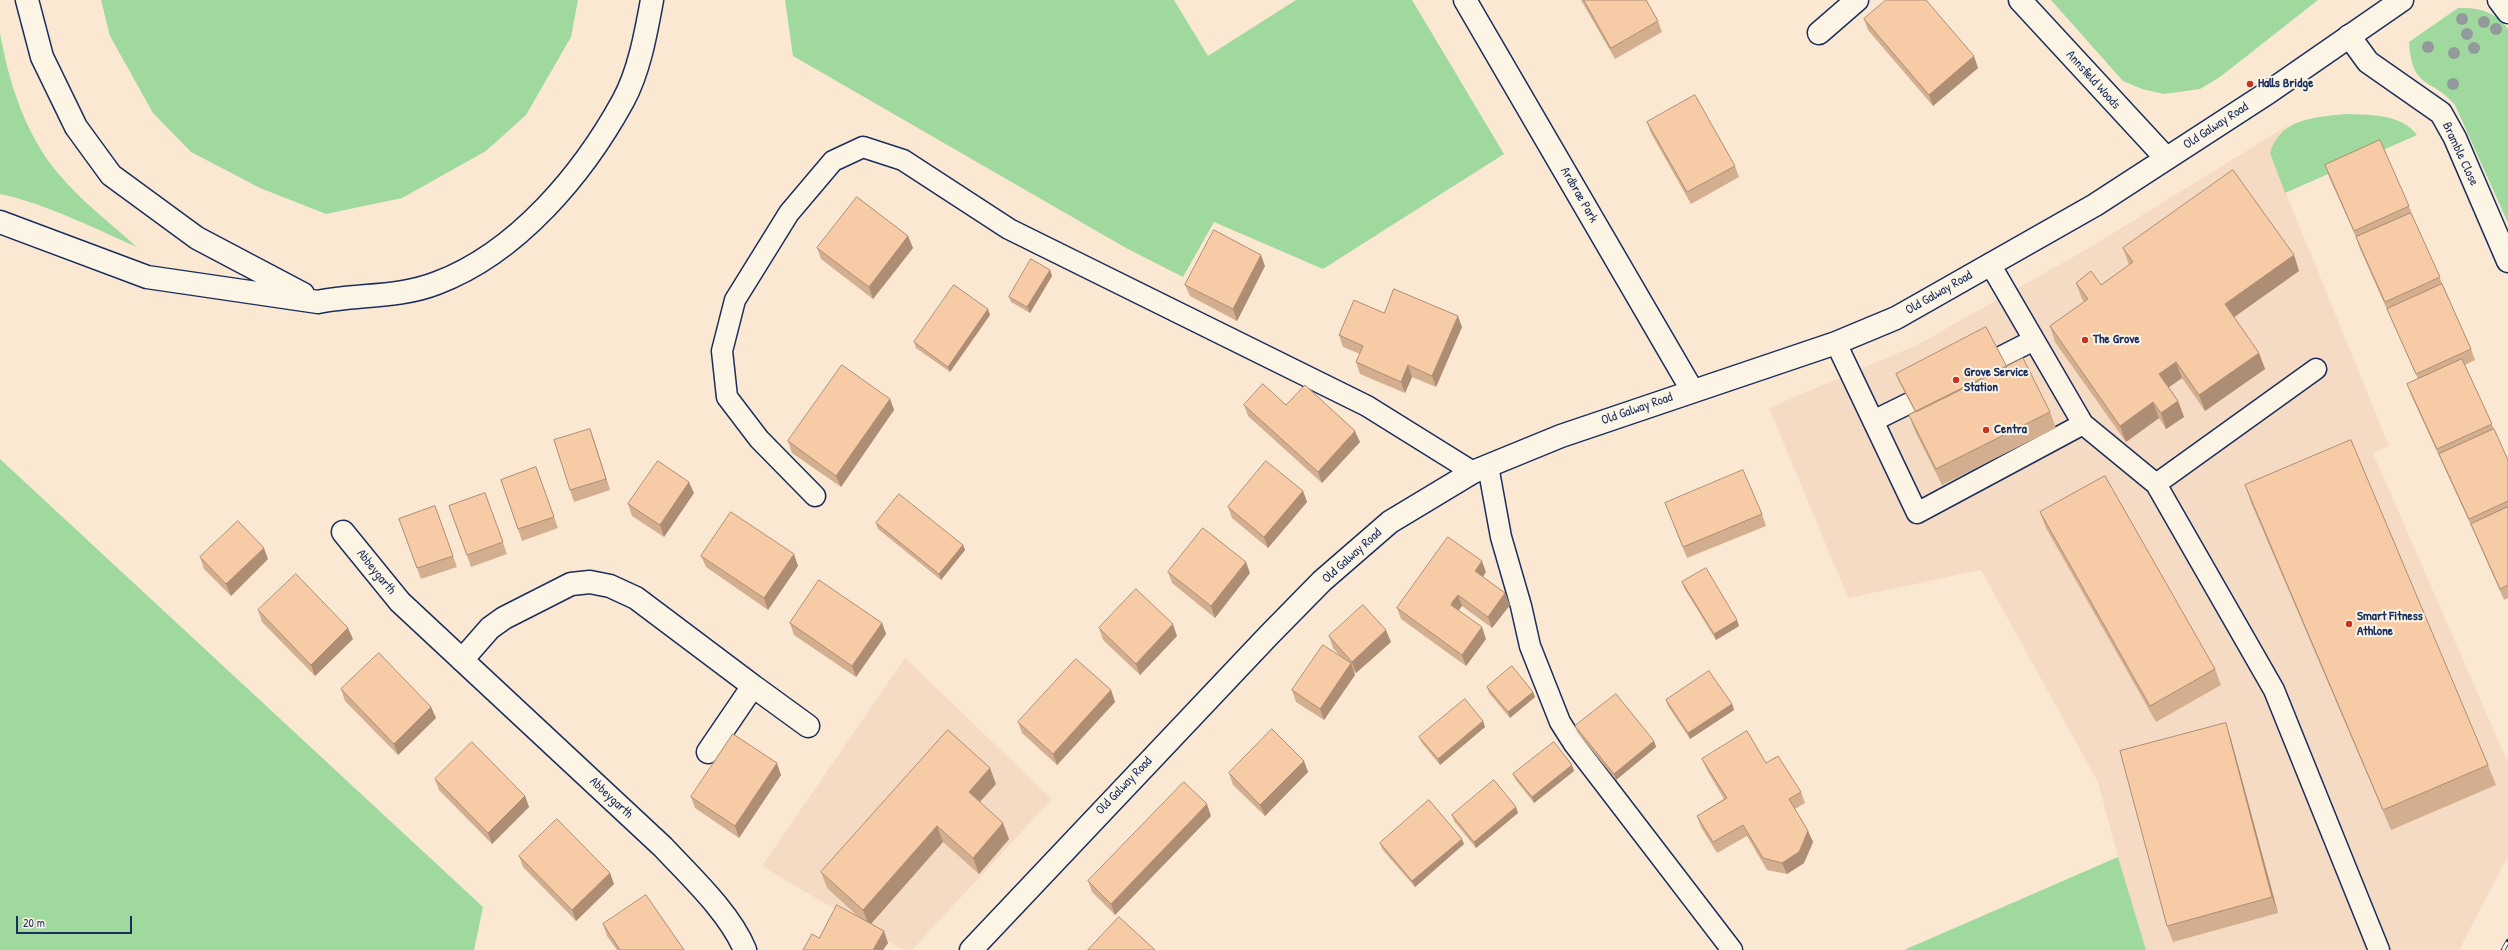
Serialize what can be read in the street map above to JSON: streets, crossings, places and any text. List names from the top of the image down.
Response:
{
  "streets": {
    "main road": [
      "Annsfield Woods",
      "Old Galway Road",
      "Bramble Close",
      "Ardbrae Park",
      "Abbeygarth"
    ]
  },
  "crossings": [
    ["Annsfield Woods", "Old Galway Road"],
    ["Old Galway Road", "Bramble Close"],
    ["Old Galway Road", "Ardbrae Park"]
  ],
  "places": [
    "Halls Bridge",
    "The Grove",
    "Grove Service Station",
    "Centra",
    "Smart Fitness Athlone"
  ],
  "scale_bar": "20 m"
}
